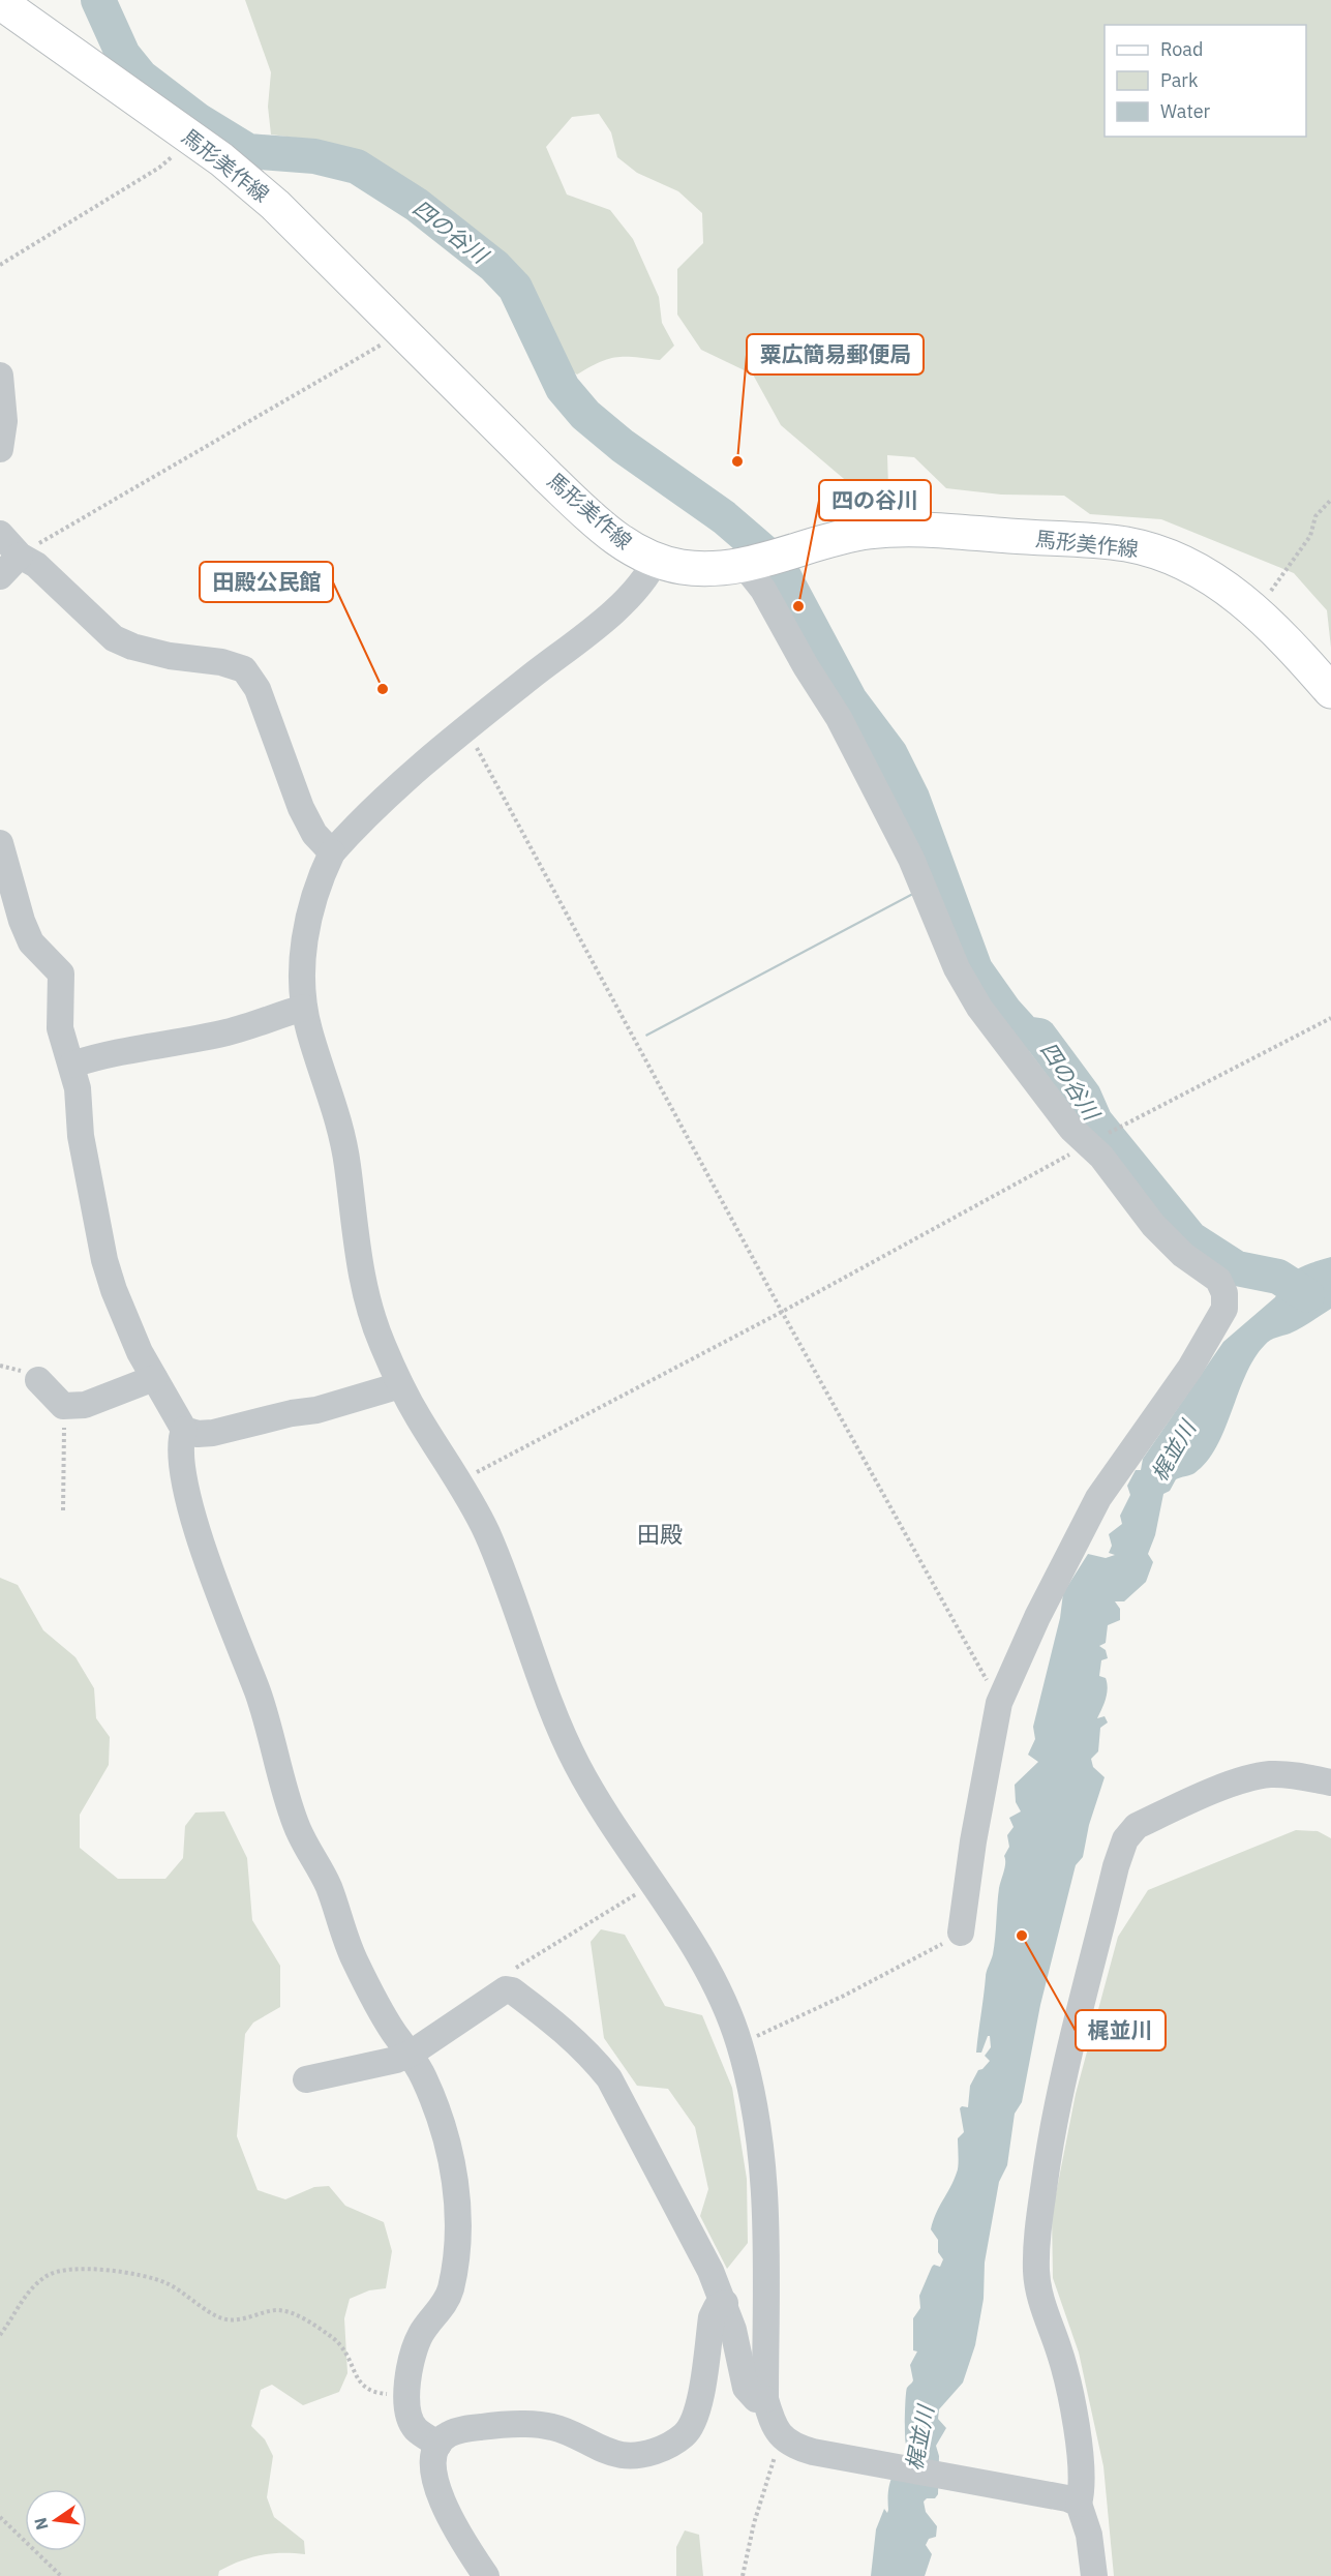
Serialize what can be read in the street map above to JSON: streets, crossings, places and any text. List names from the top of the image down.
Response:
{
  "streets": {
    "main road": ["馬形美作線"]
  },
  "districts": ["田殿"],
  "water": ["四の谷川", "梶並川"],
  "places": [
    "粟広簡易郵便局",
    "四の谷川",
    "田殿公民館",
    "梶並川"
  ],
  "legend": ["Road", "Park", "Water"],
  "north": "left"
}
